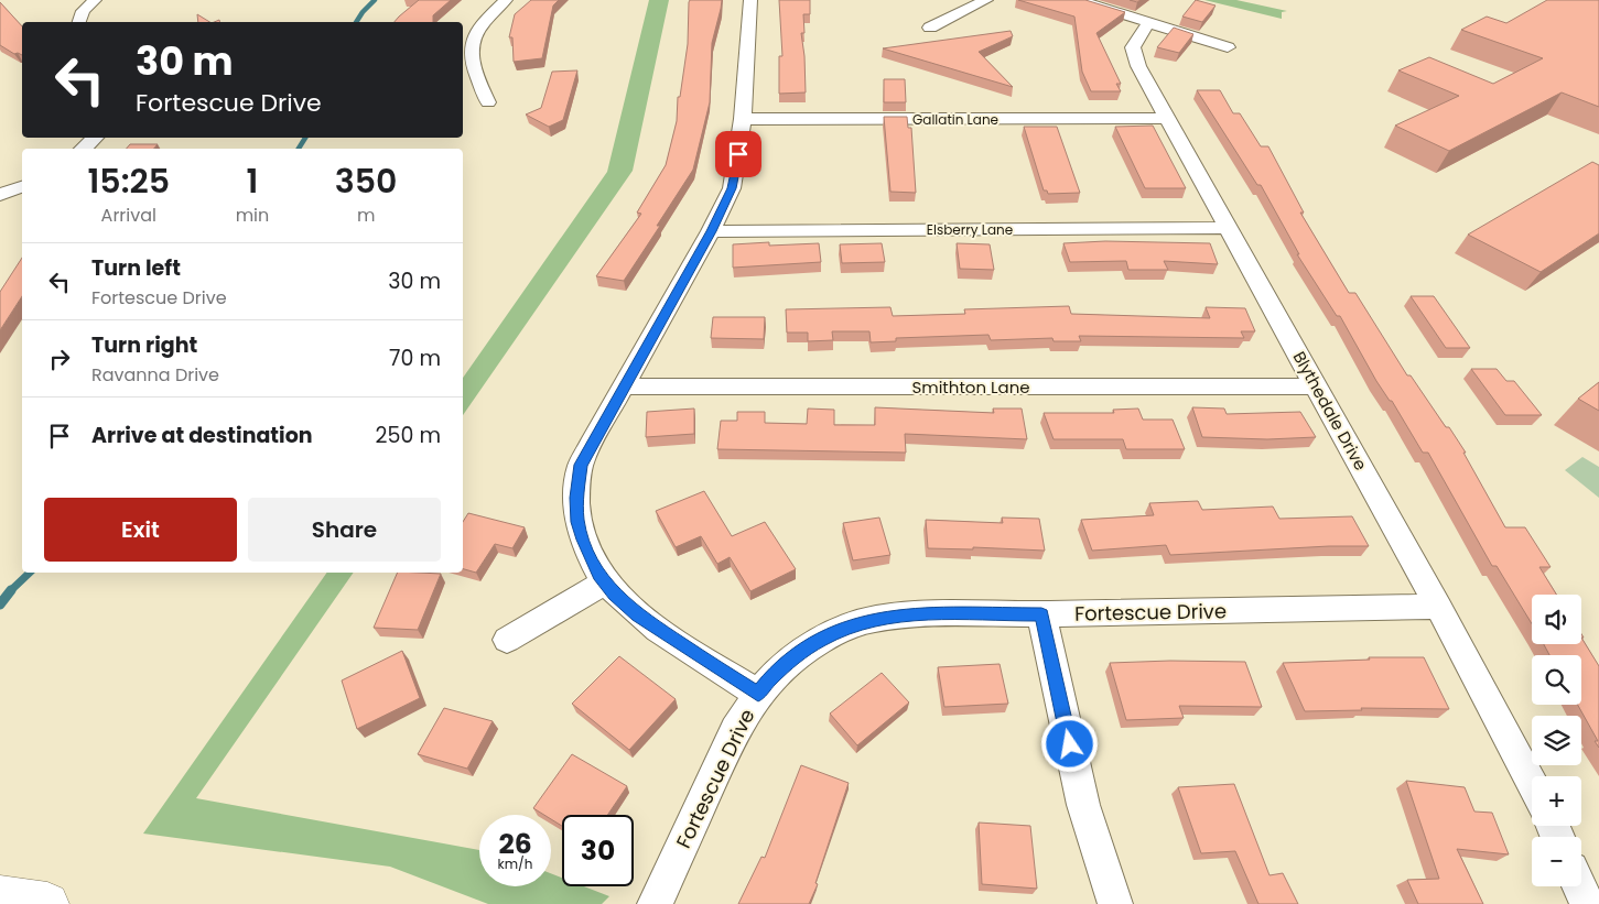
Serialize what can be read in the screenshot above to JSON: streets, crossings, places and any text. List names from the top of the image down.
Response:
{
  "streets": {
    "street": [
      "Gallatin Lane",
      "Elsberry Lane",
      "Smithton Lane",
      "Blythedale Drive",
      "Fortescue Drive"
    ]
  },
  "crossings": [
    ["Gallatin Lane", "Blythedale Drive"],
    ["Elsberry Lane", "Blythedale Drive"],
    ["Smithton Lane", "Blythedale Drive"],
    ["Blythedale Drive", "Fortescue Drive"]
  ],
  "page": {
    "turn": ["30 m", "Fortescue Drive"],
    "eta": [
      "15:25",
      "Arrival",
      "1",
      "min",
      "350",
      "m"
    ],
    "list": [
      {
        "name": "Turn left",
        "note": "Fortescue Drive",
        "value": "30 m"
      },
      {
        "name": "Turn right",
        "note": "Ravanna Drive",
        "value": "70 m"
      },
      {
        "name": "Arrive at destination",
        "value": "250 m"
      }
    ],
    "buttons": ["Exit", "Share"],
    "map_buttons": ["+", "−"],
    "speed": "26 km/h",
    "limit": "30"
  }
}
